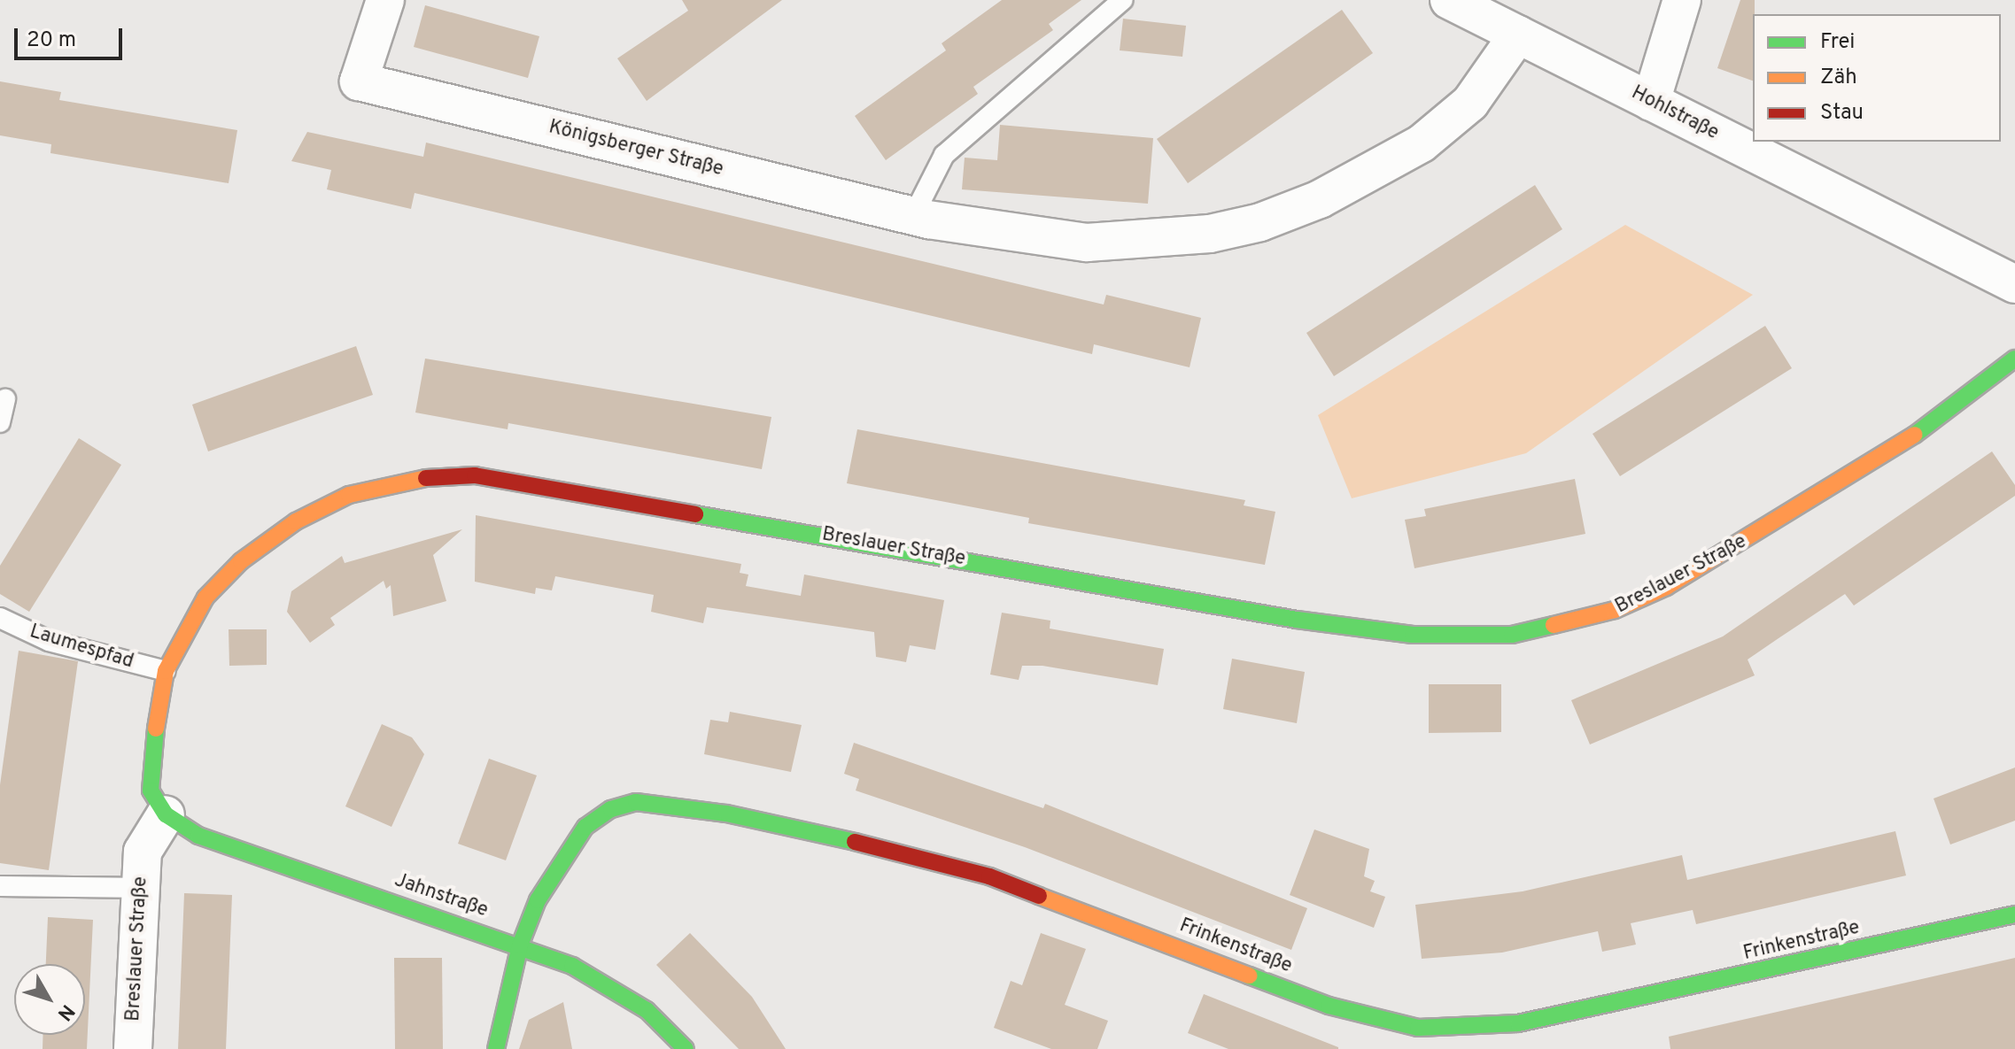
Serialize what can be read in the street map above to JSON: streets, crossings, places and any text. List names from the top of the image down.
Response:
{
  "streets": {
    "street": [
      "Hohlstraße",
      "Königsberger Straße",
      "Breslauer Straße",
      "Jahnstraße",
      "Frinkenstraße"
    ],
    "lane": ["Laumespfad"]
  },
  "crossings": [
    ["Hohlstraße", "Königsberger Straße"],
    ["Breslauer Straße", "Laumespfad"],
    ["Breslauer Straße", "Jahnstraße"],
    ["Jahnstraße", "Frinkenstraße"]
  ],
  "legend": ["Frei", "Zäh", "Stau"],
  "scale_bar": "20 m",
  "north": "bottom right"
}
